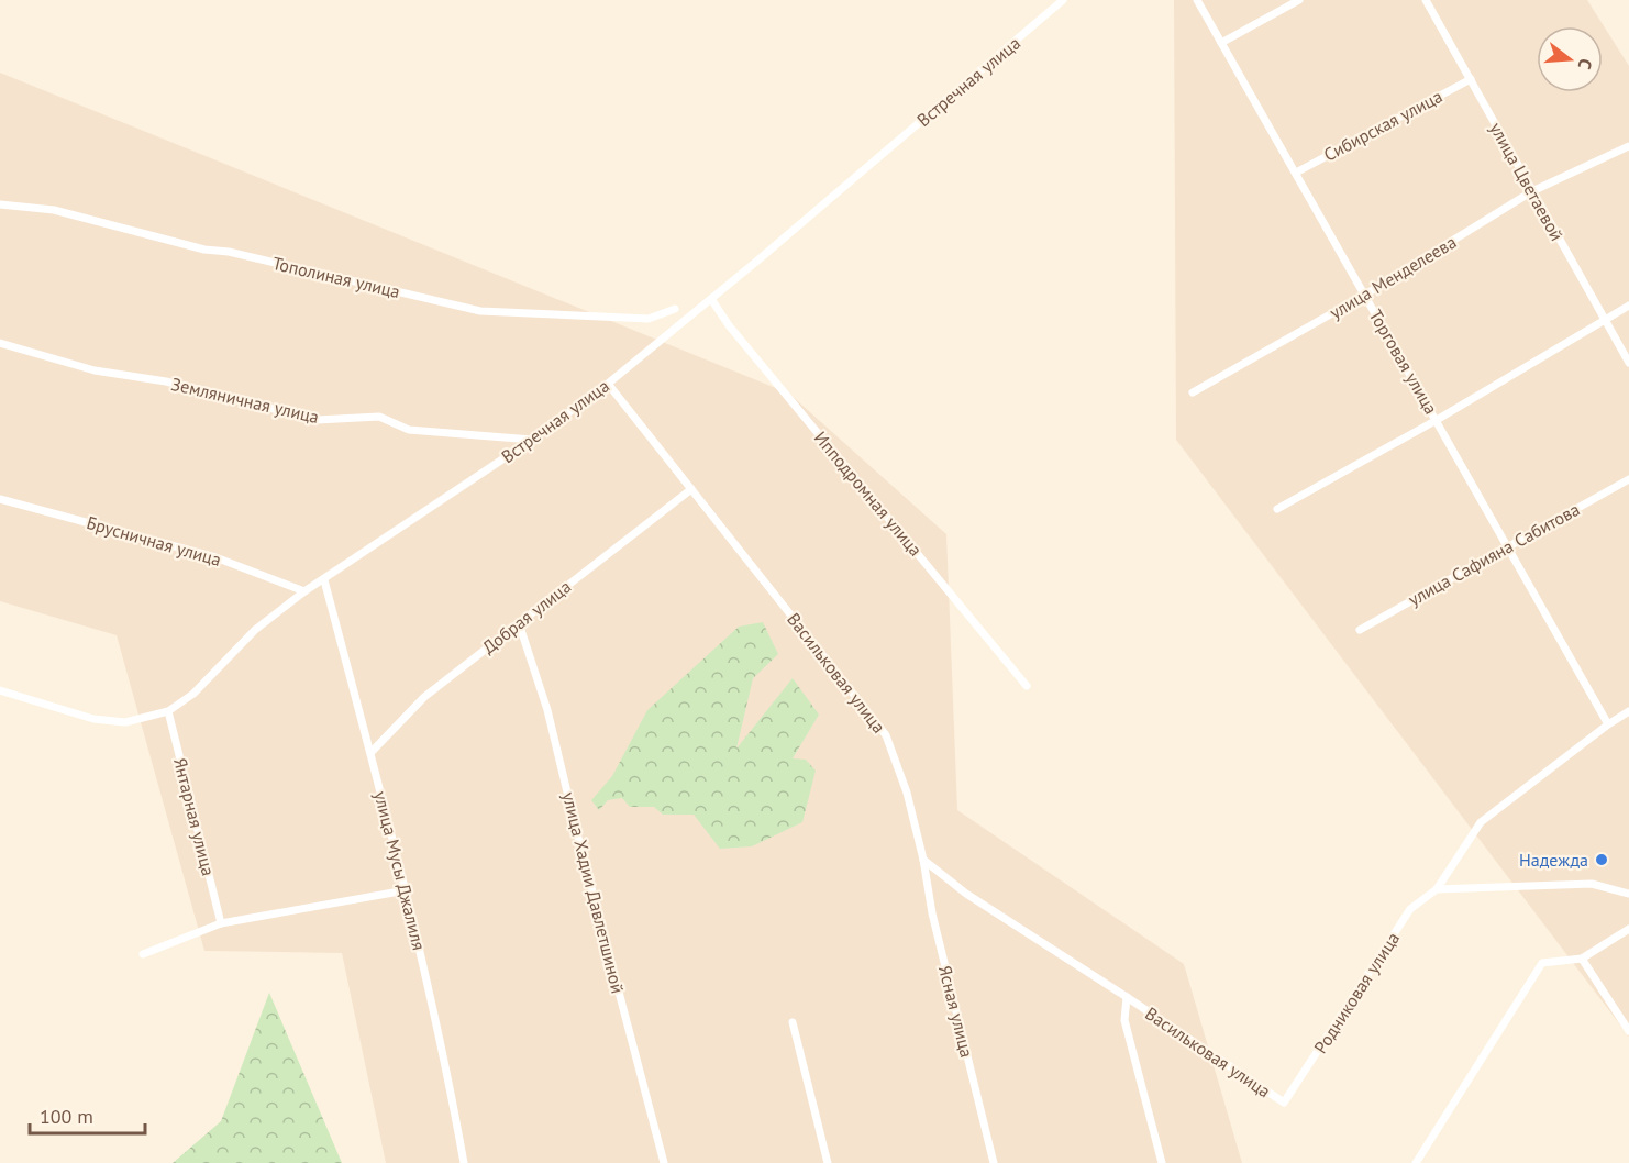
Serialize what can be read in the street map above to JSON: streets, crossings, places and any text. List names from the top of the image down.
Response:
{
  "streets": {
    "street": [
      "Встречная улица",
      "Сибирская улица",
      "улица Цветаевой",
      "Тополиная улица",
      "улица Менделеева",
      "Торговая улица",
      "Земляничная улица",
      "Ипподромная улица",
      "Брусничная улица",
      "улица Сафияна Сабитова",
      "Добрая улица",
      "Васильковая улица",
      "Янтарная улица",
      "улица Мусы Джалиля",
      "улица Хадии Давлетшиной",
      "Родниковая улица",
      "Ясная улица"
    ]
  },
  "crossings": [
    ["Встречная улица", "Земляничная улица"],
    ["Встречная улица", "Ипподромная улица"],
    ["Встречная улица", "Брусничная улица"],
    ["Встречная улица", "Васильковая улица"],
    ["Встречная улица", "Янтарная улица"],
    ["Встречная улица", "улица Мусы Джалиля"],
    ["Сибирская улица", "улица Цветаевой"],
    ["Сибирская улица", "Торговая улица"],
    ["улица Цветаевой", "улица Менделеева"],
    ["улица Менделеева", "Торговая улица"],
    ["Торговая улица", "улица Сафияна Сабитова"],
    ["Торговая улица", "Родниковая улица"],
    ["Добрая улица", "Васильковая улица"],
    ["Добрая улица", "улица Мусы Джалиля"],
    ["Добрая улица", "улица Хадии Давлетшиной"],
    ["Васильковая улица", "Родниковая улица"],
    ["Васильковая улица", "Ясная улица"]
  ],
  "places": ["Надежда"],
  "scale_bar": "100 m",
  "north": "right"
}
